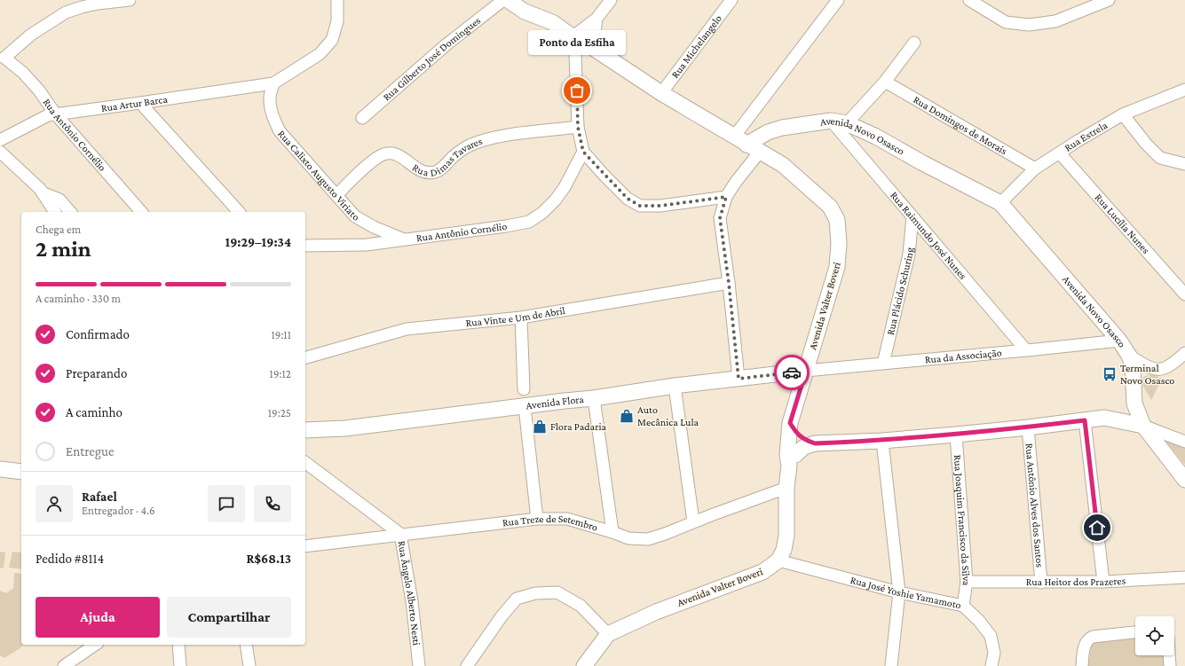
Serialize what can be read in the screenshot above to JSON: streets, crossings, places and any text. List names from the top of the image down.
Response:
{
  "streets": {
    "main road": ["Avenida Novo Osasco", "Avenida Valter Boveri", "Avenida Flora"],
    "street": [
      "Rua Michelangelo",
      "Rua Gilberto José Domingues",
      "Rua Artur Barca",
      "Rua Domingos de Morais",
      "Rua Antônio Cornélio",
      "Rua Estrela",
      "Rua Dimas Tavares",
      "Rua Calixto Augusto Viriato",
      "Rua Lucília Nunes",
      "Rua Raimundo José Nunes",
      "Rua Plácido Schuring",
      "Rua Vinte e Um de Abril",
      "Rua da Associação",
      "Rua Antônio Alves dos Santos",
      "Rua Joaquim Francisco da Silva",
      "Rua Treze de Setembro",
      "Rua Heitor dos Prazeres",
      "Rua José Yoshie Yamamoto",
      "Rua Ângelo Alberto Nesti"
    ]
  },
  "crossings": [
    ["Rua Artur Barca", "Rua Antônio Cornélio"],
    ["Rua Artur Barca", "Rua Calixto Augusto Viriato"],
    ["Rua Domingos de Morais", "Rua Estrela"],
    ["Rua Antônio Cornélio", "Rua Calixto Augusto Viriato"],
    ["Rua Estrela", "Avenida Novo Osasco"],
    ["Rua Estrela", "Rua Lucília Nunes"],
    ["Avenida Novo Osasco", "Rua Raimundo José Nunes"],
    ["Avenida Novo Osasco", "Avenida Valter Boveri"],
    ["Avenida Novo Osasco", "Rua da Associação"],
    ["Rua Dimas Tavares", "Rua Calixto Augusto Viriato"],
    ["Rua Raimundo José Nunes", "Rua Plácido Schuring"],
    ["Rua Raimundo José Nunes", "Rua da Associação"],
    ["Rua Plácido Schuring", "Rua da Associação"],
    ["Avenida Valter Boveri", "Rua da Associação"],
    ["Avenida Valter Boveri", "Avenida Flora"],
    ["Avenida Valter Boveri", "Rua Treze de Setembro"],
    ["Avenida Valter Boveri", "Rua José Yoshie Yamamoto"],
    ["Rua da Associação", "Avenida Flora"],
    ["Rua Antônio Alves dos Santos", "Rua Heitor dos Prazeres"],
    ["Rua Joaquim Francisco da Silva", "Rua Heitor dos Prazeres"],
    ["Rua Joaquim Francisco da Silva", "Rua José Yoshie Yamamoto"],
    ["Rua Treze de Setembro", "Rua Ângelo Alberto Nesti"]
  ],
  "places": {
    "other": ["Ponto da Esfiha"],
    "bus stop": ["Terminal Novo Osasco"],
    "shop": ["Auto Mecânica Lula", "Flora Padaria"]
  },
  "page": {
    "bubble": "Ponto da Esfiha",
    "heading": ["2 min", "Chega em", "19:29–19:34"],
    "panel": [
      "Rafael",
      "Entregador · 4.6",
      "Pedido #8114",
      "R$68.13"
    ],
    "bar": "A caminho · 330 m",
    "list": [
      ["Confirmado", "19:11"],
      ["Preparando", "19:12"],
      ["A caminho", "19:25"],
      "Entregue"
    ],
    "buttons": ["Ajuda", "Compartilhar"]
  }
}
